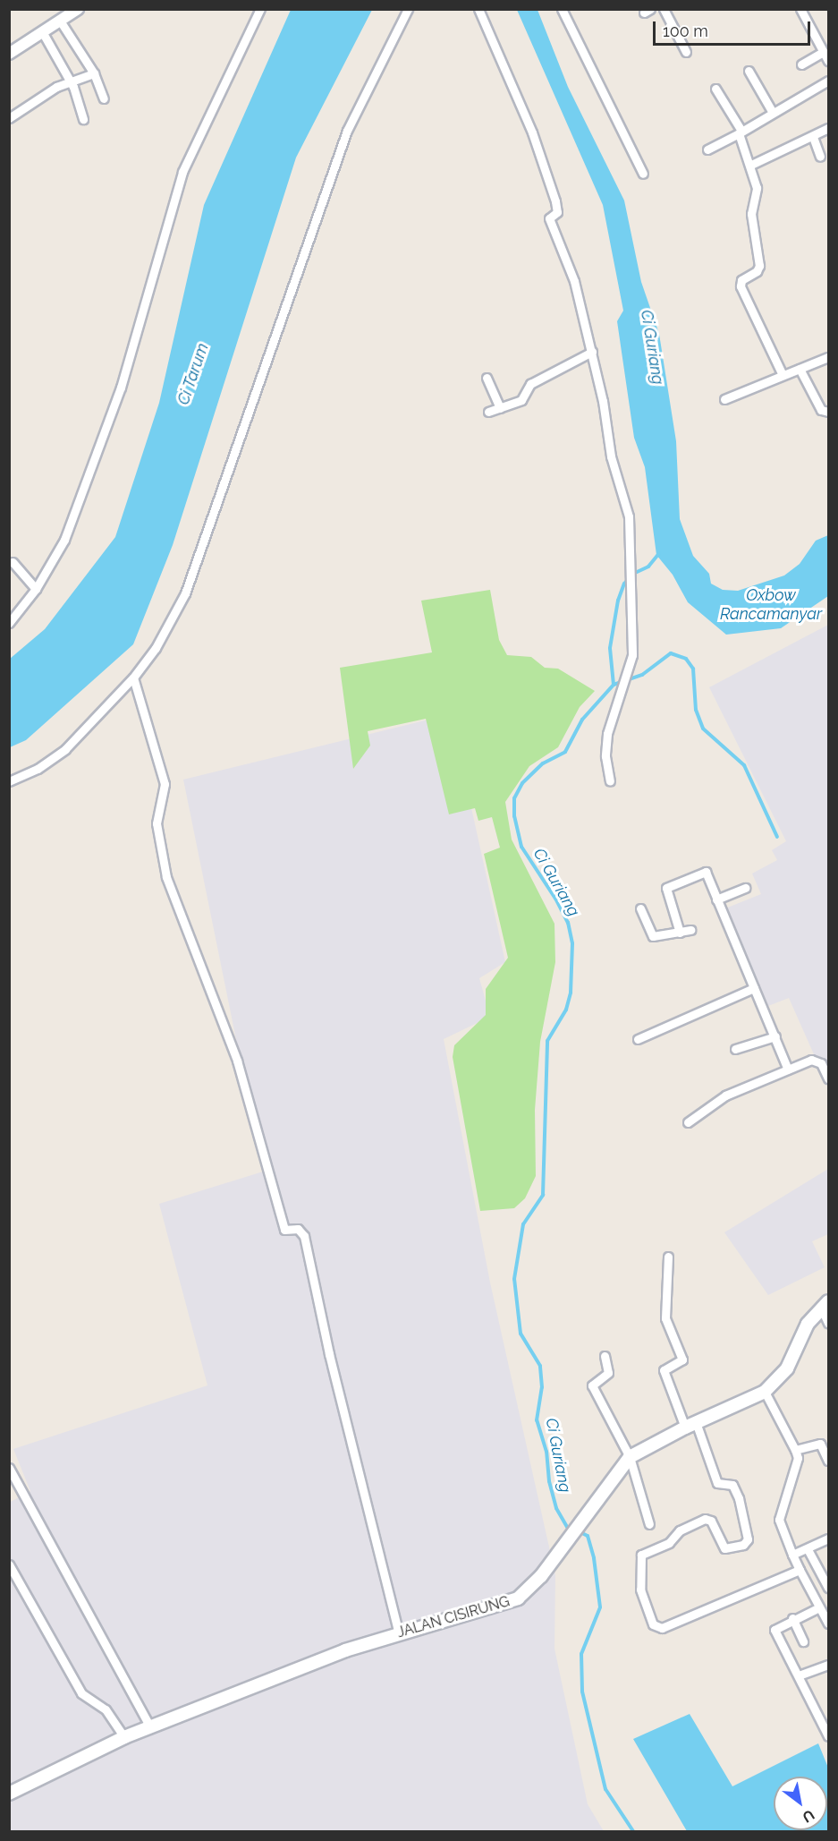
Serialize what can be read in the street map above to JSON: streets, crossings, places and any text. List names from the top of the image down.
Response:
{
  "streets": {
    "main road": ["JALAN CISIRUNG"]
  },
  "water": ["Ci Guriang", "Ci Tarum", "Oxbow Rancamanyar"],
  "scale_bar": "100 m",
  "north": "bottom right"
}
